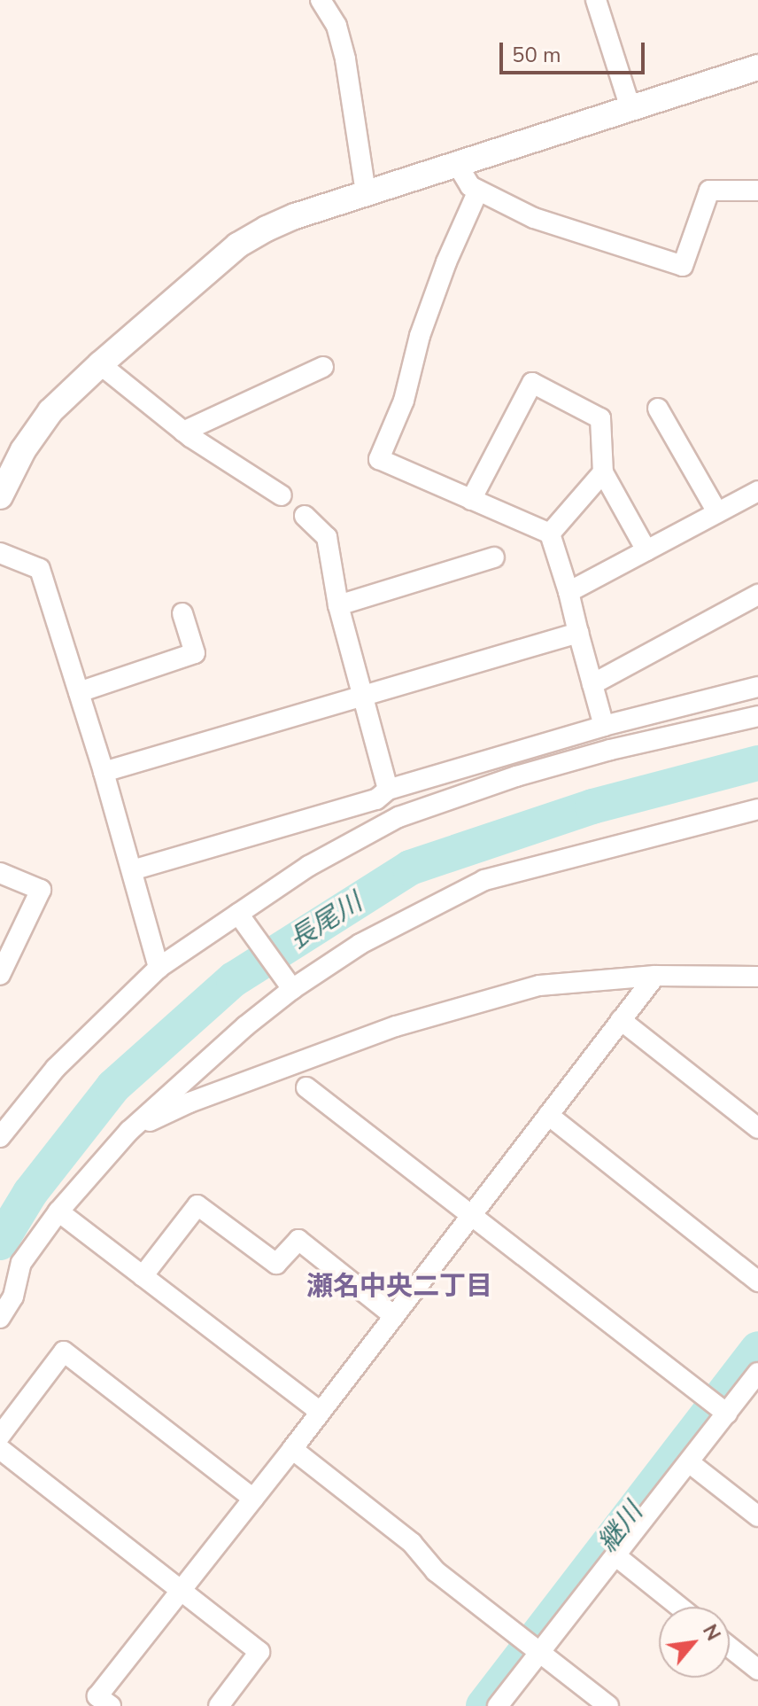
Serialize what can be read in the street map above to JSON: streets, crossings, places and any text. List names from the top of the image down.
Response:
{
  "districts": ["瀬名中央二丁目"],
  "water": ["長尾川", "継川"],
  "scale_bar": "50 m",
  "north": "top right"
}
